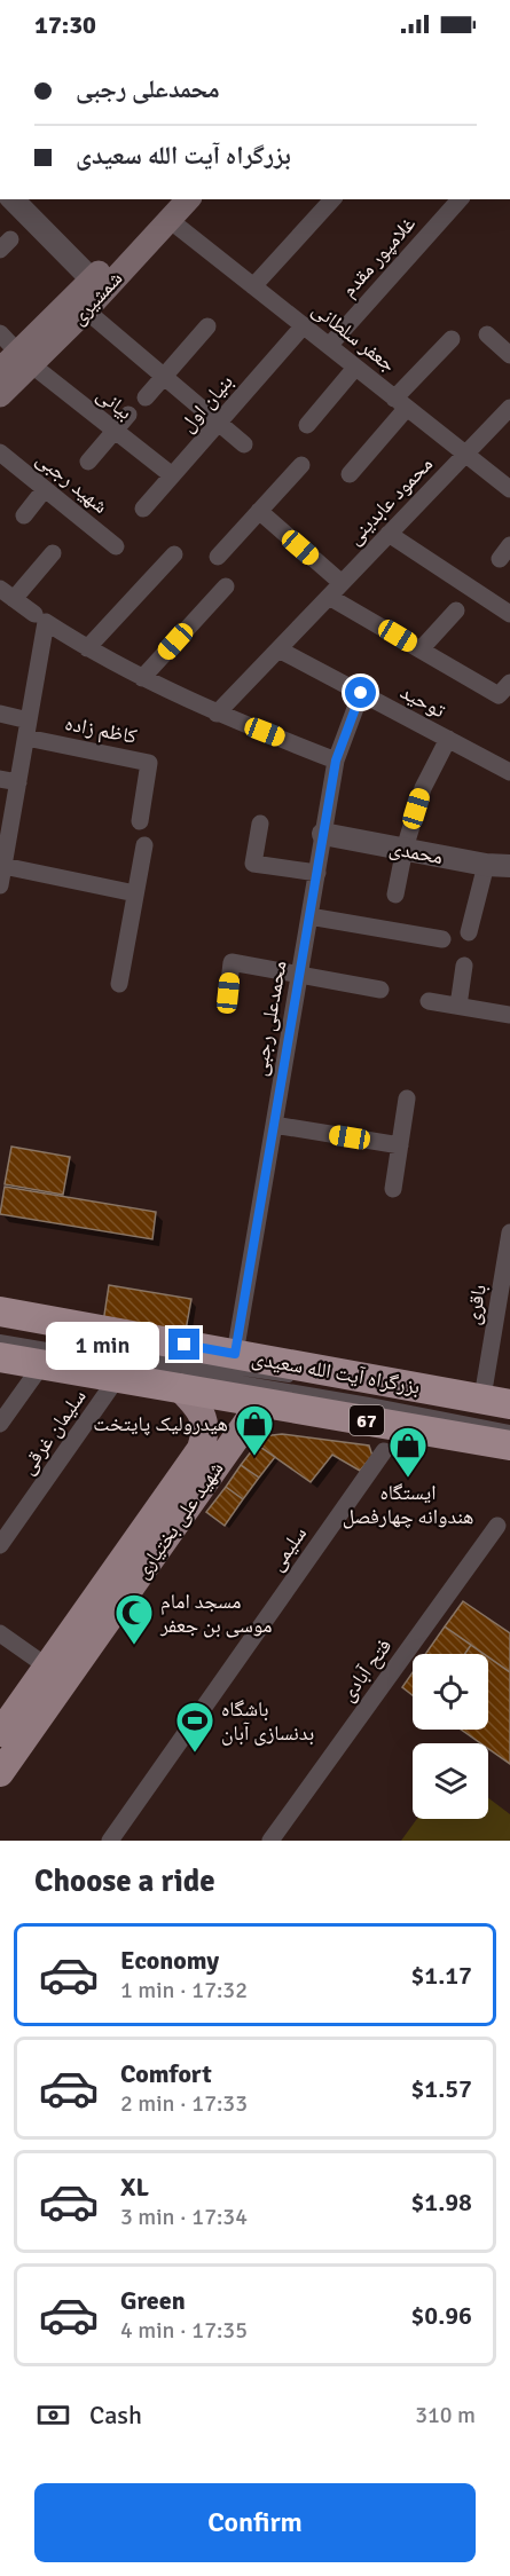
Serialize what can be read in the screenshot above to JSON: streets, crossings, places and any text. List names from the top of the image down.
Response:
{
  "streets": {
    "highway": ["بزرگراه آیت الله سعیدی", "67"],
    "main road": ["شمشیری", "شهید علی بختیاری"],
    "street": [
      "غلامپور مقدم",
      "جعفر سلطانی",
      "بیانی",
      "بنیان اول",
      "شهید رجبی",
      "محمود عابدینی",
      "توحید",
      "کاظم زاده",
      "محمدی",
      "محمدعلی رجبی",
      "باقری",
      "سلیمان غرقی",
      "سلیمی",
      "فتح آبادی"
    ]
  },
  "crossings": [
    ["غلامپور مقدم", "جعفر سلطانی"],
    ["شمشیری", "جعفر سلطانی"],
    ["شمشیری", "بیانی"],
    ["جعفر سلطانی", "بنیان اول"],
    ["جعفر سلطانی", "محمود عابدینی"],
    ["بیانی", "بنیان اول"],
    ["محمود عابدینی", "توحید"],
    ["توحید", "محمدعلی رجبی"],
    ["محمدی", "محمدعلی رجبی"],
    ["محمدعلی رجبی", "بزرگراه آیت الله سعیدی"],
    ["بزرگراه آیت الله سعیدی", "سلیمان غرقی"],
    ["بزرگراه آیت الله سعیدی", "شهید علی بختیاری"]
  ],
  "places": {
    "shop": ["هیدرولیک پایتخت", "ایستگاه هندوانه چهارفصل"],
    "mosque": ["مسجد امام موسی بن جعفر"],
    "sports": ["باشگاه بدنسازی آبان"]
  },
  "page": {
    "status": "17:30",
    "banner": ["محمدعلی رجبی", "بزرگراه آیت الله سعیدی"],
    "bubble": "1 min",
    "heading": "Choose a ride",
    "list": [
      {
        "name": "Economy",
        "note": "1 min · 17:32",
        "value": "$1.17"
      },
      {
        "name": "Comfort",
        "note": "2 min · 17:33",
        "value": "$1.57"
      },
      {
        "name": "XL",
        "note": "3 min · 17:34",
        "value": "$1.98"
      },
      {
        "name": "Green",
        "note": "4 min · 17:35",
        "value": "$0.96"
      }
    ],
    "pay": ["Cash", "310 m"],
    "buttons": "Confirm"
  }
}
